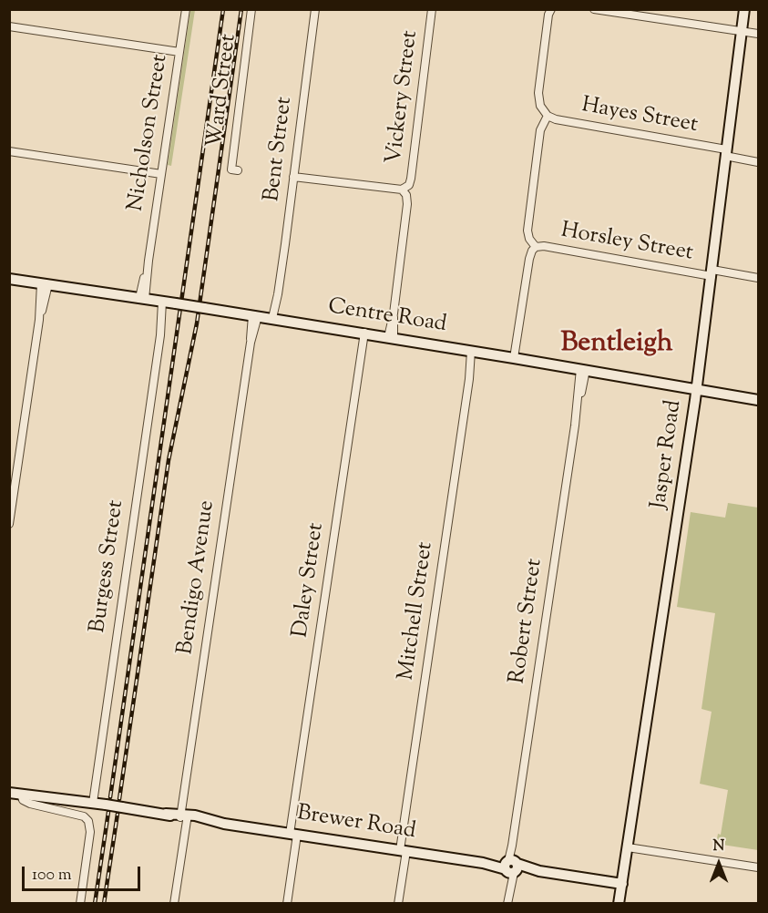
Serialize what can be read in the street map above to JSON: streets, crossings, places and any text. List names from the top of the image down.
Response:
{
  "streets": {
    "main road": ["Centre Road", "Jasper Road", "Brewer Road"],
    "street": [
      "Ward Street",
      "Vickery Street",
      "Hayes Street",
      "Nicholson Street",
      "Bent Street",
      "Horsley Street",
      "Burgess Street",
      "Bendigo Avenue",
      "Daley Street",
      "Mitchell Street",
      "Robert Street"
    ]
  },
  "crossings": [
    ["Vickery Street", "Centre Road"],
    ["Hayes Street", "Jasper Road"],
    ["Nicholson Street", "Centre Road"],
    ["Bent Street", "Centre Road"],
    ["Horsley Street", "Jasper Road"],
    ["Centre Road", "Jasper Road"],
    ["Centre Road", "Burgess Street"],
    ["Centre Road", "Bendigo Avenue"],
    ["Centre Road", "Daley Street"],
    ["Centre Road", "Mitchell Street"],
    ["Centre Road", "Robert Street"],
    ["Jasper Road", "Brewer Road"],
    ["Burgess Street", "Brewer Road"],
    ["Bendigo Avenue", "Brewer Road"],
    ["Daley Street", "Brewer Road"],
    ["Mitchell Street", "Brewer Road"],
    ["Robert Street", "Brewer Road"]
  ],
  "districts": ["Bentleigh"],
  "scale_bar": "100 m",
  "north": "top"
}
